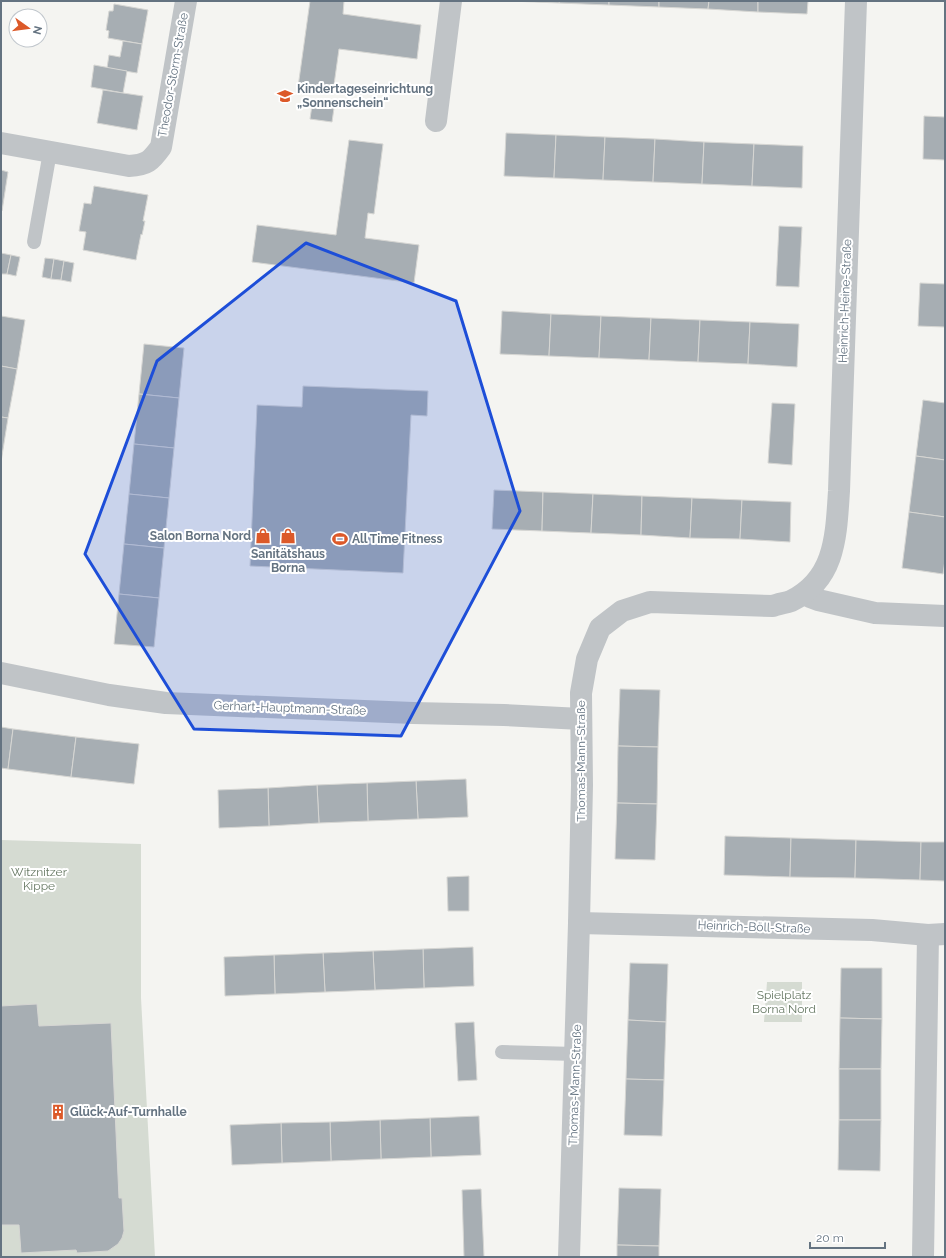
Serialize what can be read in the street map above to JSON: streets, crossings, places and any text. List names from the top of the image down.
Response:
{
  "streets": {
    "street": [
      "Theodor-Storm-Straße",
      "Heinrich-Heine-Straße",
      "Gerhart-Hauptmann-Straße",
      "Thomas-Mann-Straße",
      "Heinrich-Böll-Straße"
    ]
  },
  "crossings": [
    ["Heinrich-Heine-Straße", "Thomas-Mann-Straße"],
    ["Gerhart-Hauptmann-Straße", "Thomas-Mann-Straße"],
    ["Thomas-Mann-Straße", "Heinrich-Böll-Straße"]
  ],
  "parks": ["Witznitzer Kippe", "Spielplatz Borna Nord"],
  "places": {
    "school or university": ["Kindertageseinrichtung „Sonnenschein“"],
    "shop": ["Salon Borna Nord", "Sanitätshaus Borna"],
    "sports": ["All Time Fitness"],
    "building": ["Glück-Auf-Turnhalle"]
  },
  "scale_bar": "20 m",
  "north": "right"
}
